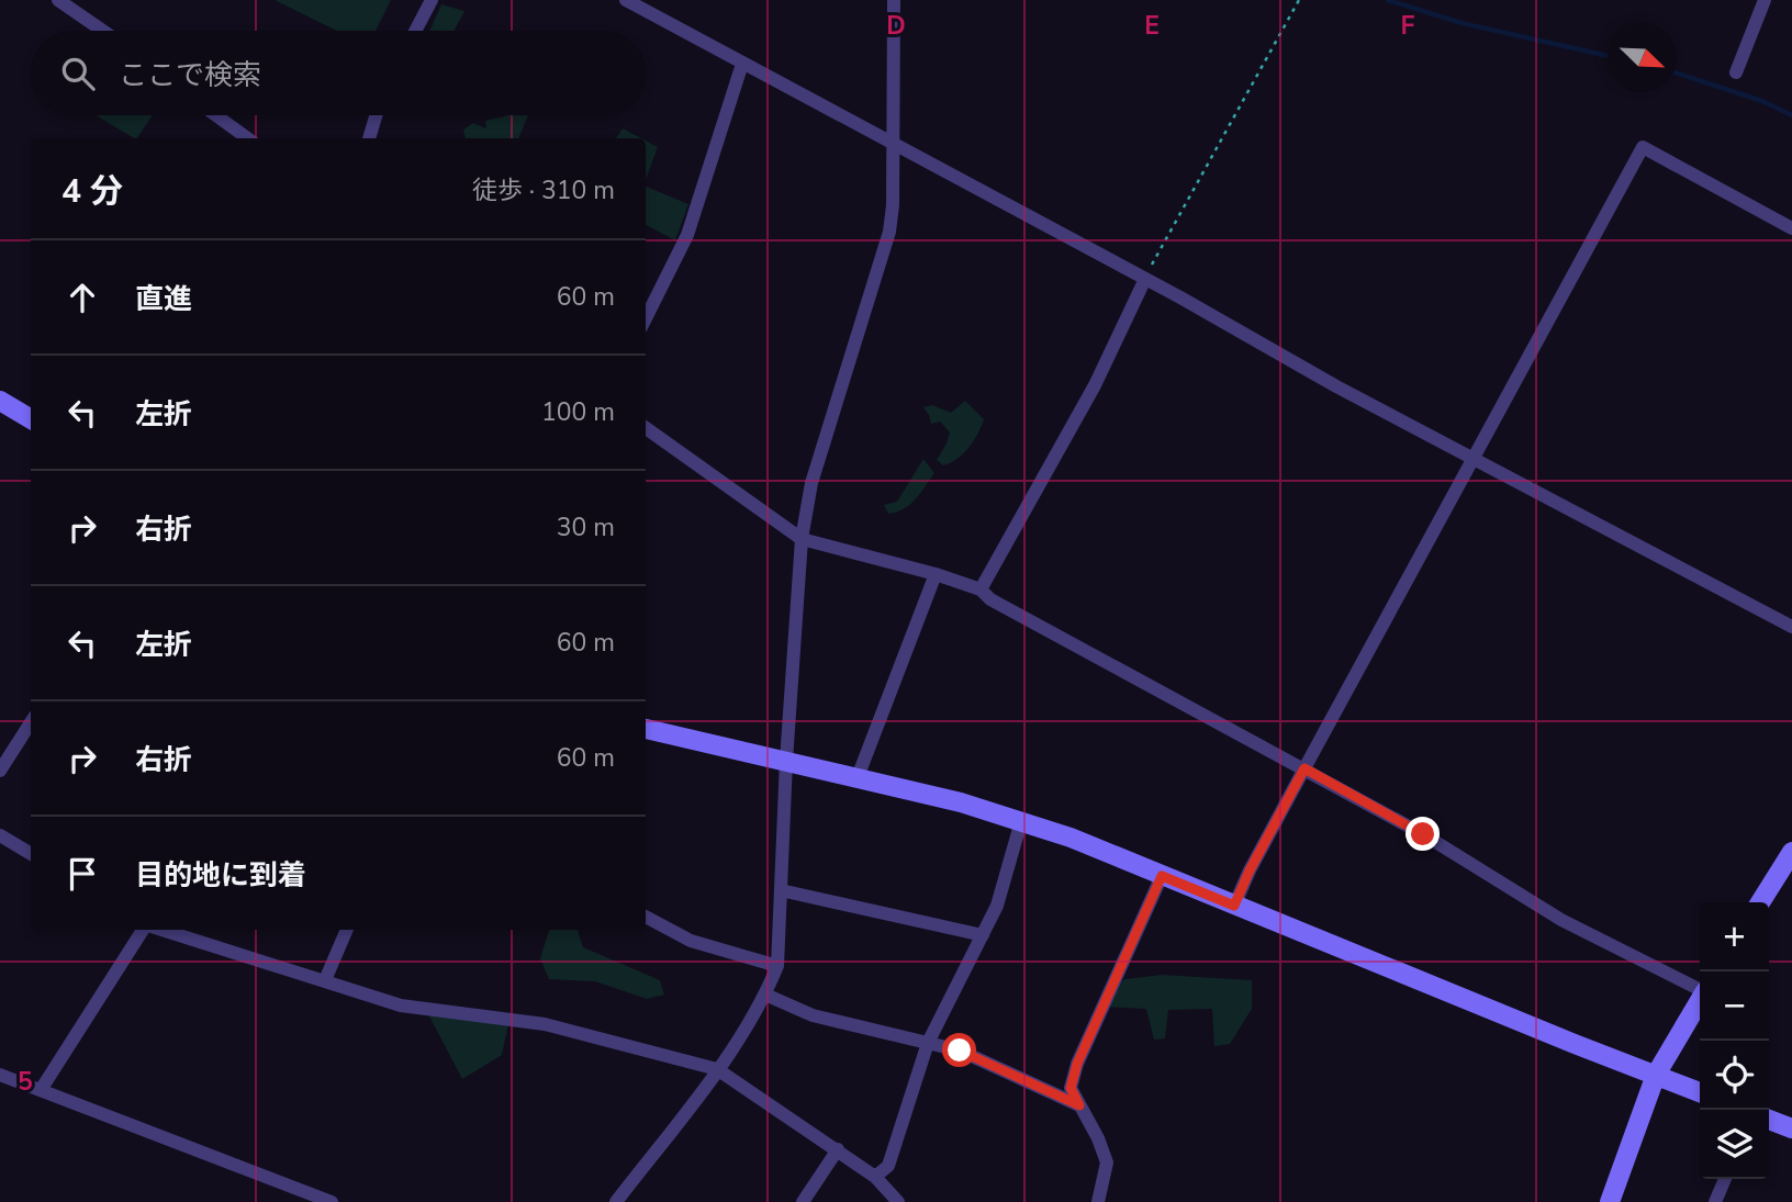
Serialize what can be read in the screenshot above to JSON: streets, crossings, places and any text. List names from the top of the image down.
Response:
{
  "north": "bottom right",
  "page": {
    "search": "ここで検索",
    "heading": ["4 分", "徒歩 · 310 m"],
    "list": [
      ["直進", "60 m"],
      ["左折", "100 m"],
      ["右折", "30 m"],
      ["左折", "60 m"],
      ["右折", "60 m"],
      "目的地に到着"
    ],
    "map_buttons": ["+", "−"]
  },
  "grid": {
    "columns": ["D", "E", "F"],
    "rows": ["5"]
  }
}
